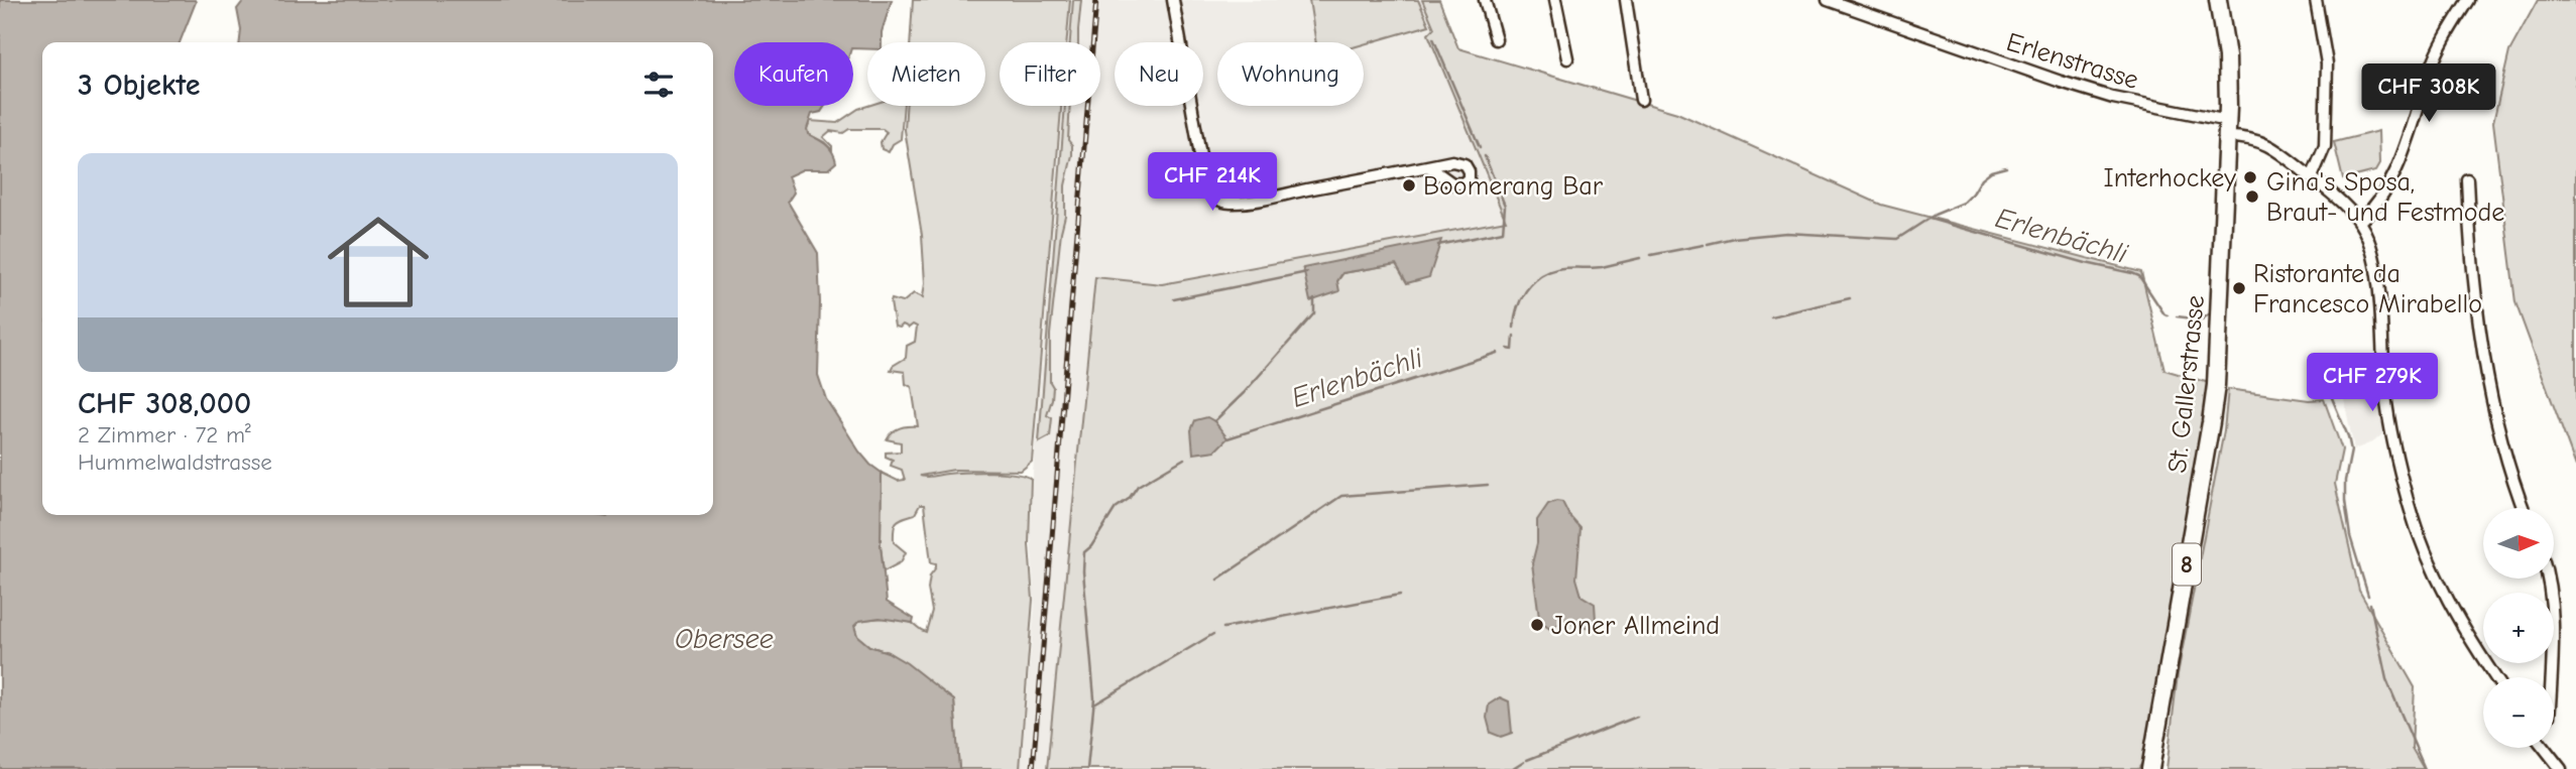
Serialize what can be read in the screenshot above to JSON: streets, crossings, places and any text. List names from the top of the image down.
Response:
{
  "streets": {
    "main road": ["St. Gallerstrasse", "8"],
    "street": ["Erlenstrasse"]
  },
  "crossings": [
    ["Erlenstrasse", "St. Gallerstrasse"]
  ],
  "water": ["Erlenbächli", "Obersee"],
  "places": [
    "Interhockey",
    "Boomerang Bar",
    "Gina's Sposa, Braut- und Festmode",
    "Ristorante da Francesco Mirabello",
    "Joner Allmeind"
  ],
  "north": "right",
  "page": {
    "chip": [
      "Kaufen",
      "Mieten",
      "Filter",
      "Neu",
      "Wohnung"
    ],
    "heading": "3 Objekte",
    "price": ["CHF 308K", "CHF 214K", "CHF 279K"],
    "list": [
      {
        "name": "CHF 308,000",
        "note": "2 Zimmer · 72 m² · Hummelwaldstrasse"
      }
    ],
    "map_buttons": ["+", "−"]
  }
}
